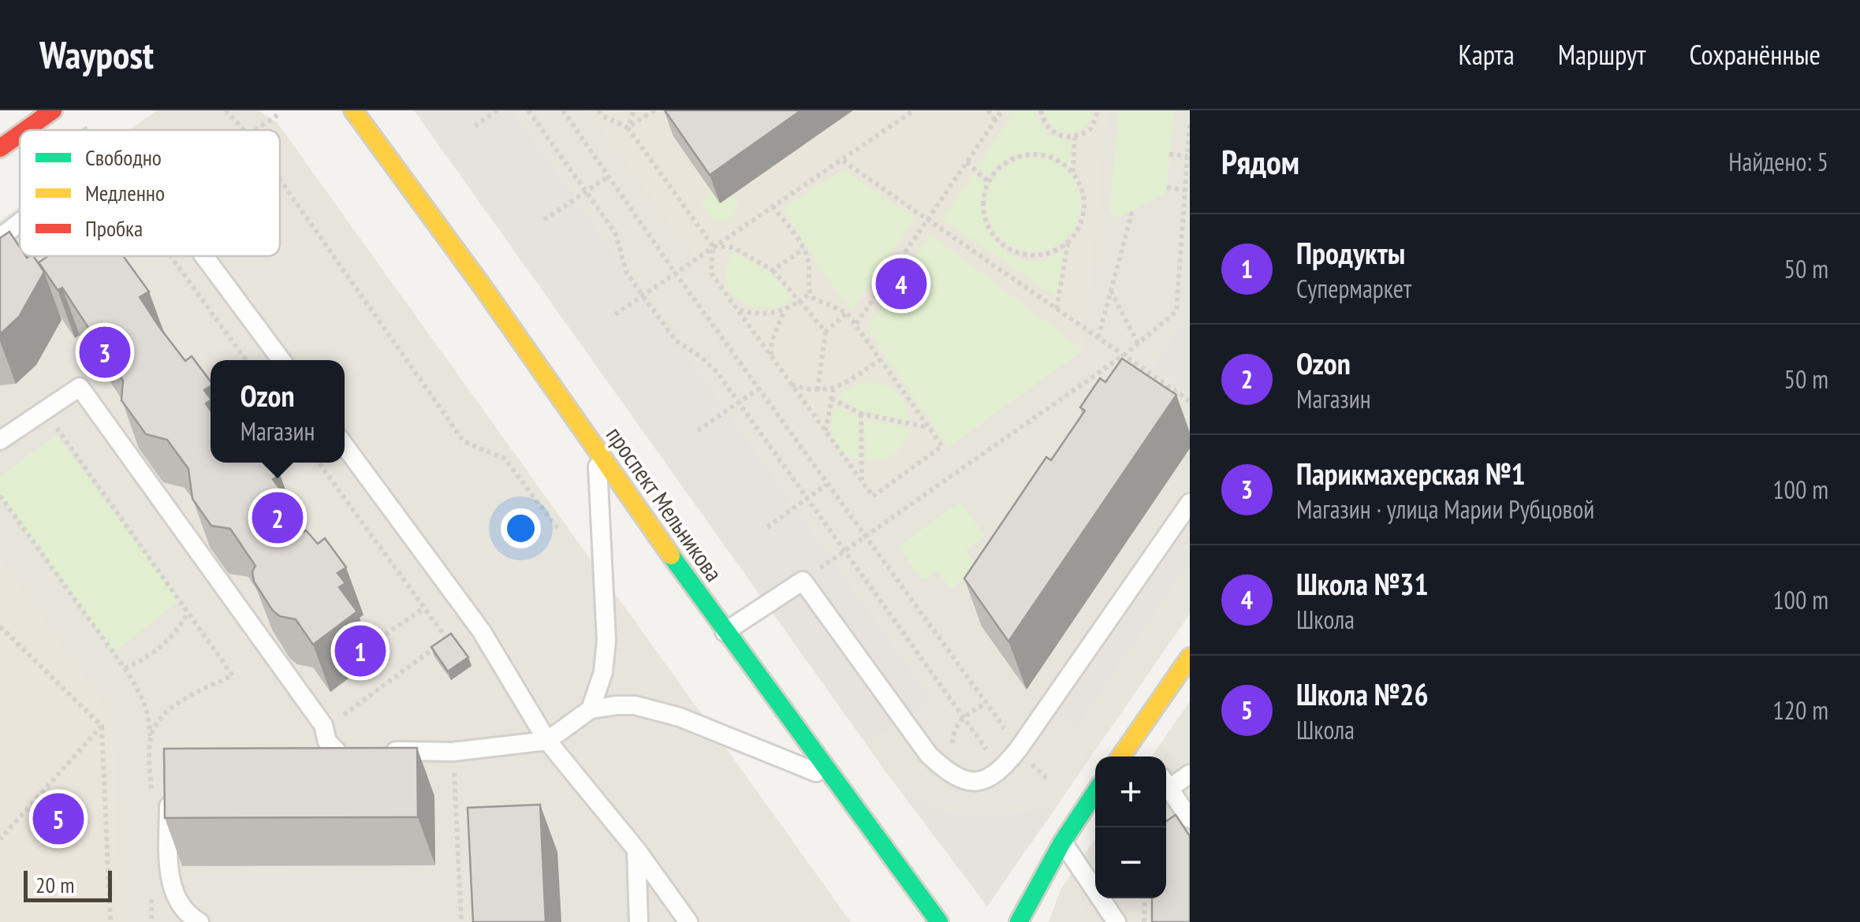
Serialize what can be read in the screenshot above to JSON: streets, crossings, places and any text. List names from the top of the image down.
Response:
{
  "streets": {
    "street": ["проспект Мельникова"]
  },
  "legend": ["Свободно", "Медленно", "Пробка"],
  "scale_bar": "20 m",
  "page": {
    "header": "Waypost",
    "nav": ["Карта", "Маршрут", "Сохранённые"],
    "heading": ["Рядом", "Найдено: 5"],
    "list": [
      {
        "mark": "1",
        "name": "Продукты",
        "note": "Супермаркет",
        "value": "50 m"
      },
      {
        "mark": "2",
        "name": "Ozon",
        "note": "Магазин",
        "value": "50 m"
      },
      {
        "mark": "3",
        "name": "Парикмахерская №1",
        "note": "Магазин · улица Марии Рубцовой",
        "value": "100 m"
      },
      {
        "mark": "4",
        "name": "Школа №31",
        "note": "Школа",
        "value": "100 m"
      },
      {
        "mark": "5",
        "name": "Школа №26",
        "note": "Школа",
        "value": "120 m"
      }
    ],
    "pins": [
      "4",
      "3",
      "2",
      "1",
      "5"
    ],
    "popup": ["Ozon", "Магазин"],
    "map_buttons": ["+", "−"],
    "scale": "20 m"
  }
}
